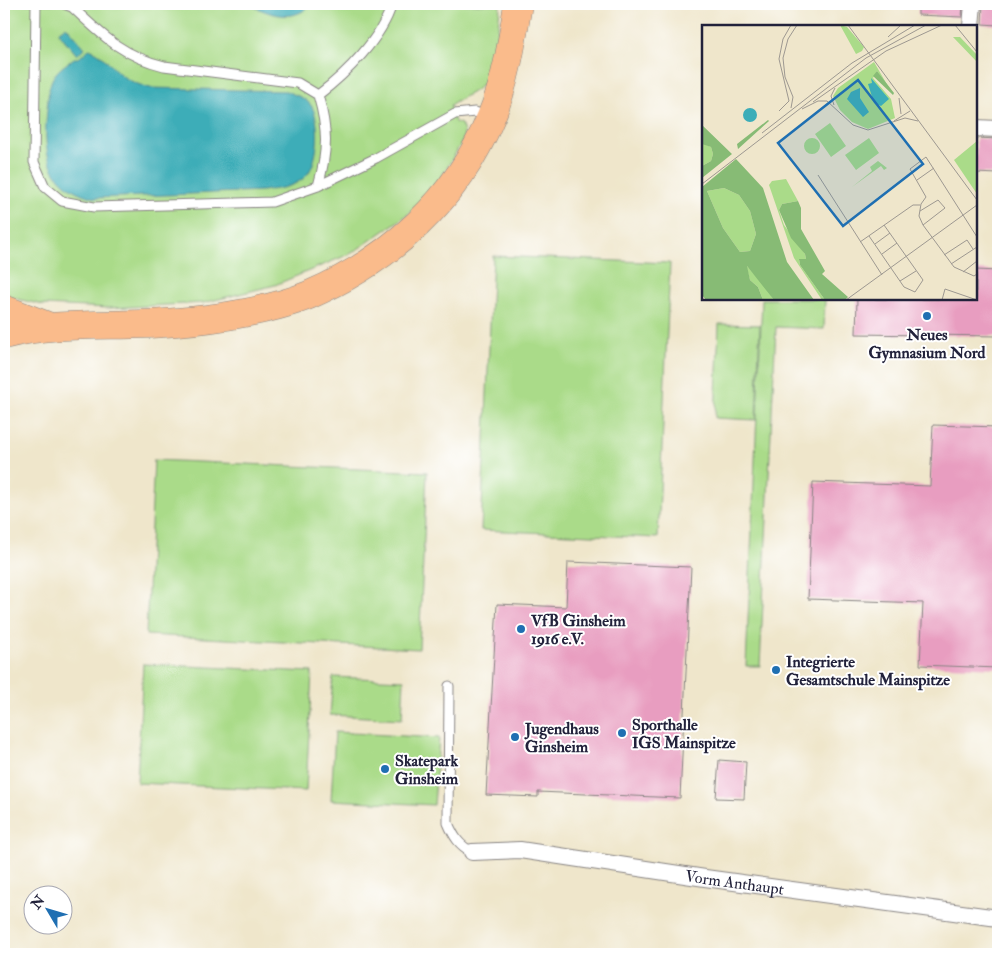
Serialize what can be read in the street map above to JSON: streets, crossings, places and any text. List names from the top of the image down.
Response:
{
  "streets": {
    "street": ["Vorm Anthaupt"]
  },
  "places": [
    "Neues Gymnasium Nord",
    "VfB Ginsheim 1916 e.V.",
    "Integrierte Gesamtschule Mainspitze",
    "Sporthalle IGS Mainspitze",
    "Jugendhaus Ginsheim",
    "Skatepark Ginsheim"
  ],
  "north": "top left"
}
